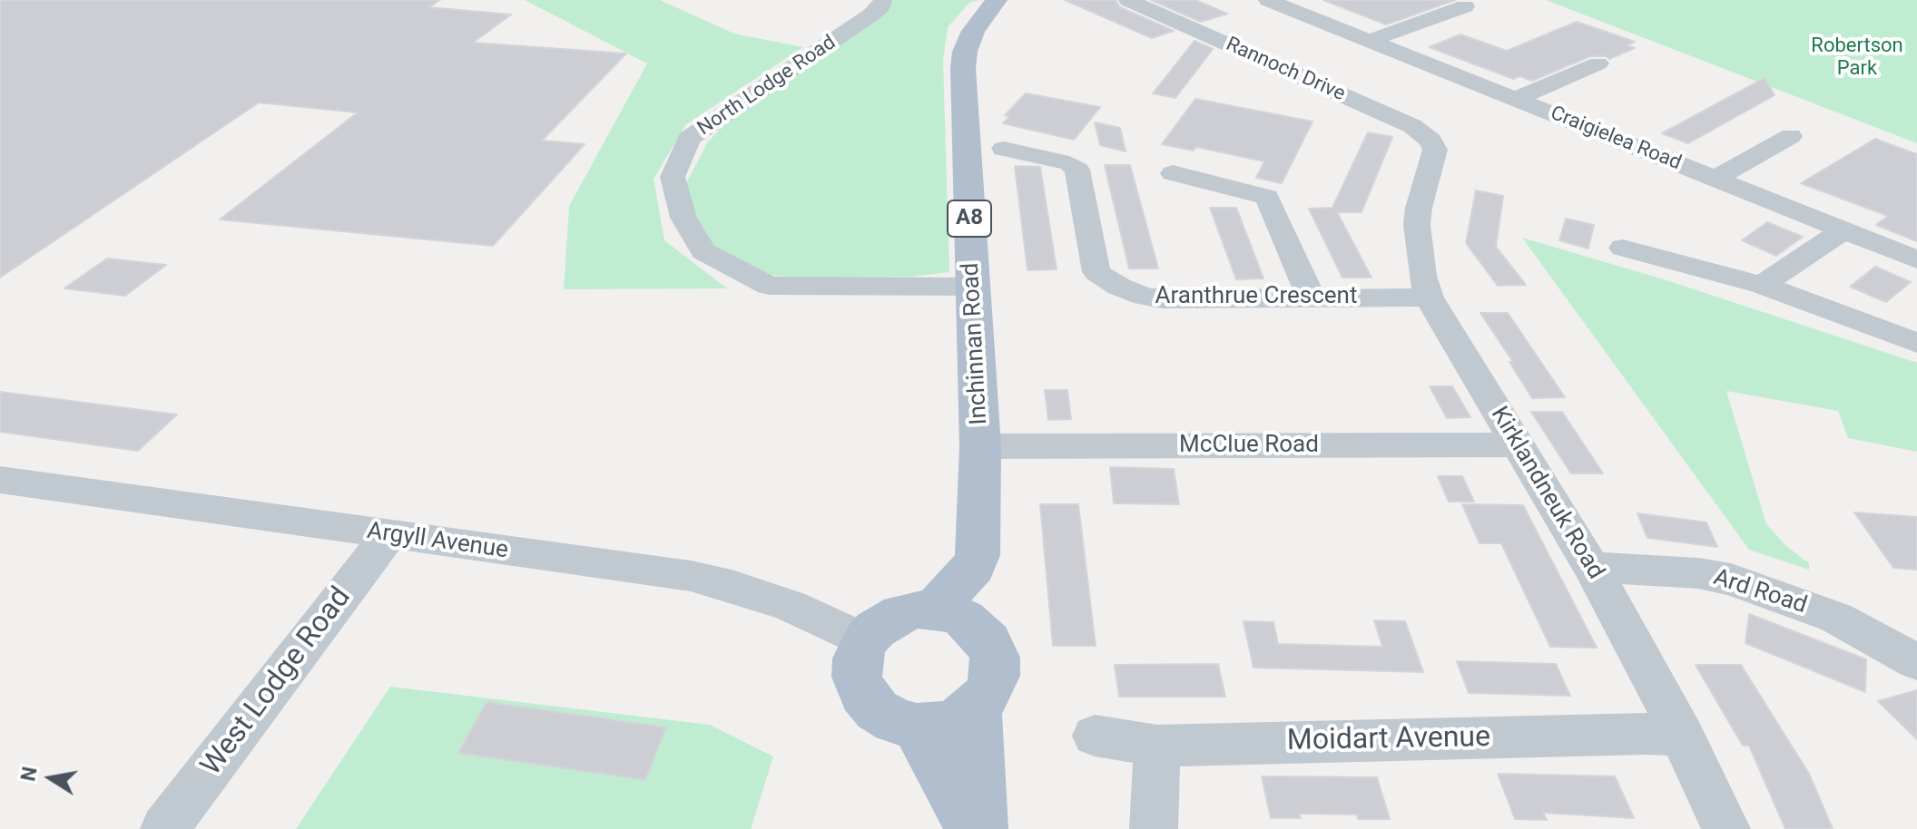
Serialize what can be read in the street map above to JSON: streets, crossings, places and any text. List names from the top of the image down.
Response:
{
  "streets": {
    "main road": ["A8", "Inchinnan Road"],
    "street": [
      "Rannoch Drive",
      "North Lodge Road",
      "Craigielea Road",
      "Aranthrue Crescent",
      "McClue Road",
      "Kirklandneuk Road",
      "Argyll Avenue",
      "Ard Road",
      "West Lodge Road",
      "Moidart Avenue"
    ]
  },
  "crossings": [
    ["Rannoch Drive", "Kirklandneuk Road"],
    ["North Lodge Road", "Inchinnan Road"],
    ["Aranthrue Crescent", "Kirklandneuk Road"],
    ["Inchinnan Road", "McClue Road"],
    ["Inchinnan Road", "Argyll Avenue"],
    ["McClue Road", "Kirklandneuk Road"],
    ["Kirklandneuk Road", "Ard Road"],
    ["Kirklandneuk Road", "Moidart Avenue"],
    ["Argyll Avenue", "West Lodge Road"]
  ],
  "parks": ["Robertson Park"],
  "north": "left"
}
